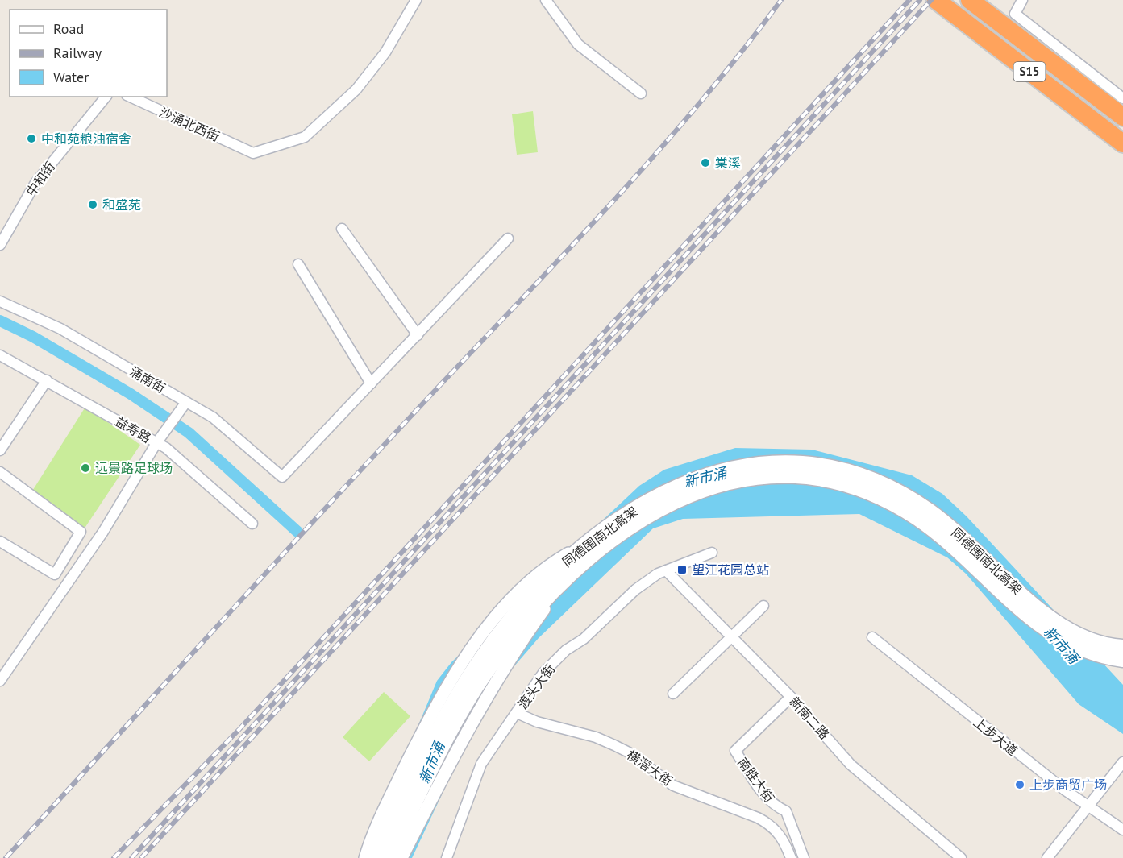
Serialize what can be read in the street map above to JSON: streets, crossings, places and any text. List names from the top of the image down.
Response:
{
  "streets": {
    "highway": ["S15"],
    "main road": ["同德围南北高架"],
    "street": [
      "沙涌北西街",
      "中和街",
      "涌南街",
      "益寿路",
      "渡头大街",
      "新南二路",
      "上步大道",
      "横滘大街",
      "南胜大街"
    ]
  },
  "crossings": [
    ["渡头大街", "新南二路"],
    ["渡头大街", "横滘大街"],
    ["新南二路", "南胜大街"]
  ],
  "water": ["新市涌"],
  "places": {
    "other": [
      "中和苑粮油宿舍",
      "棠溪",
      "和盛苑",
      "远景路足球场",
      "上步商贸广场"
    ],
    "transit": ["望江花园总站"]
  },
  "legend": ["Road", "Railway", "Water"]
}
